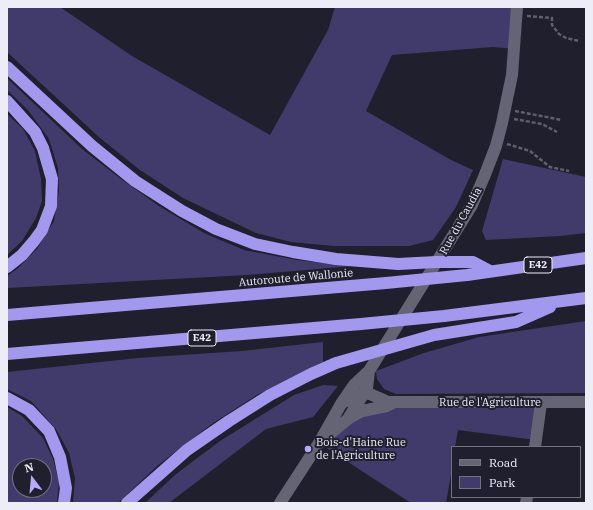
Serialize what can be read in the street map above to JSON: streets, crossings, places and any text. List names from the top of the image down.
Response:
{
  "streets": {
    "highway": ["E42", "Autoroute de Wallonie"],
    "street": ["Rue du Caudia", "Rue de l'Agriculture"]
  },
  "crossings": [
    ["Rue du Caudia", "Rue de l'Agriculture"]
  ],
  "places": ["Bois-d'Haine Rue de l'Agriculture"],
  "legend": ["Road", "Park"],
  "north": "top"
}
